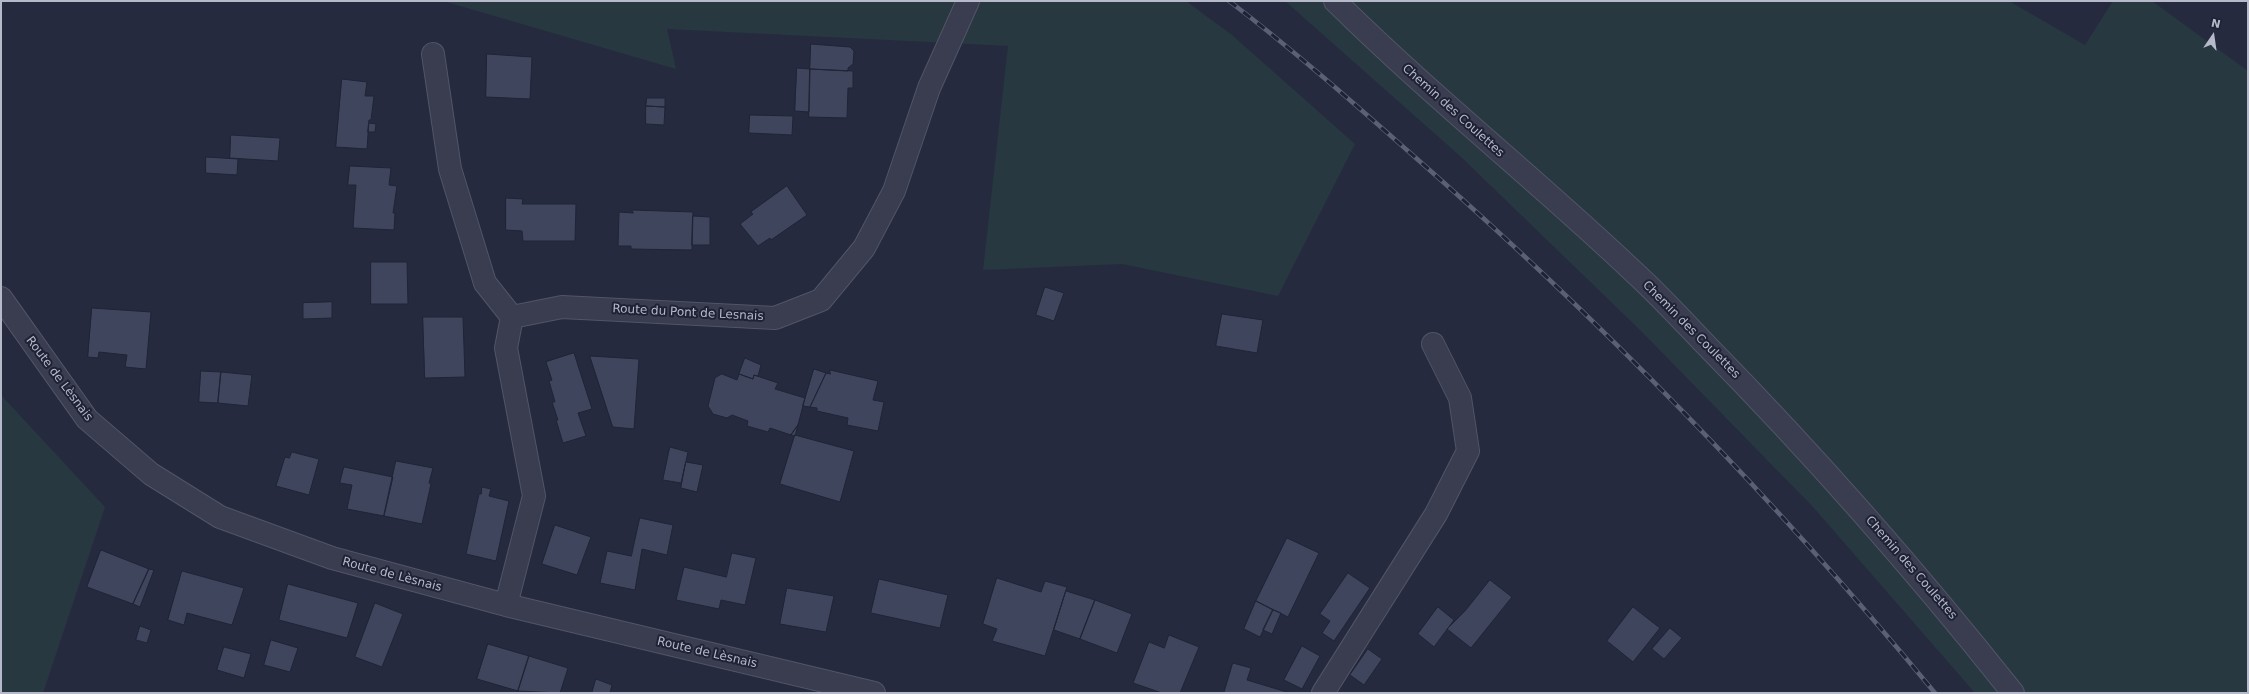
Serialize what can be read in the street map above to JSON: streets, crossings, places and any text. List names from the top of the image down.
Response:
{
  "streets": {
    "street": ["Chemin des Coulettes", "Route du Pont de Lesnais", "Route de Lèsnais"]
  },
  "north": "top"
}
